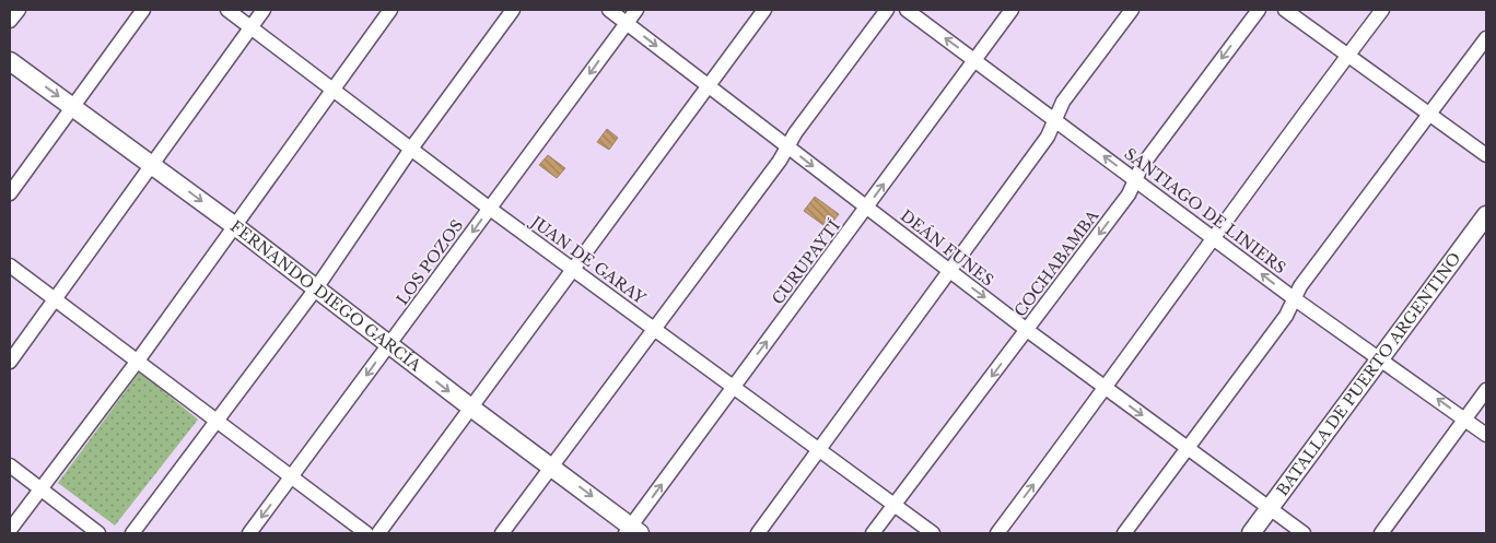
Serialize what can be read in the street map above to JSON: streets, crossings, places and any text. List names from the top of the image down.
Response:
{
  "streets": {
    "main road": ["FERNANDO DIEGO GARCÍA", "BATALLA DE PUERTO ARGENTINO"],
    "street": [
      "SANTIAGO DE LINIERS",
      "DEÁN FUNES",
      "JUAN DE GARAY",
      "LOS POZOS",
      "CURUPAYTÍ",
      "COCHABAMBA"
    ]
  },
  "crossings": [
    ["SANTIAGO DE LINIERS", "CURUPAYTÍ"],
    ["SANTIAGO DE LINIERS", "COCHABAMBA"],
    ["SANTIAGO DE LINIERS", "BATALLA DE PUERTO ARGENTINO"],
    ["DEÁN FUNES", "LOS POZOS"],
    ["DEÁN FUNES", "CURUPAYTÍ"],
    ["DEÁN FUNES", "COCHABAMBA"],
    ["DEÁN FUNES", "BATALLA DE PUERTO ARGENTINO"],
    ["JUAN DE GARAY", "LOS POZOS"],
    ["JUAN DE GARAY", "CURUPAYTÍ"],
    ["JUAN DE GARAY", "COCHABAMBA"],
    ["LOS POZOS", "FERNANDO DIEGO GARCÍA"],
    ["CURUPAYTÍ", "FERNANDO DIEGO GARCÍA"]
  ],
  "one_way": ["SANTIAGO DE LINIERS", "DEÁN FUNES", "FERNANDO DIEGO GARCÍA"]
}
